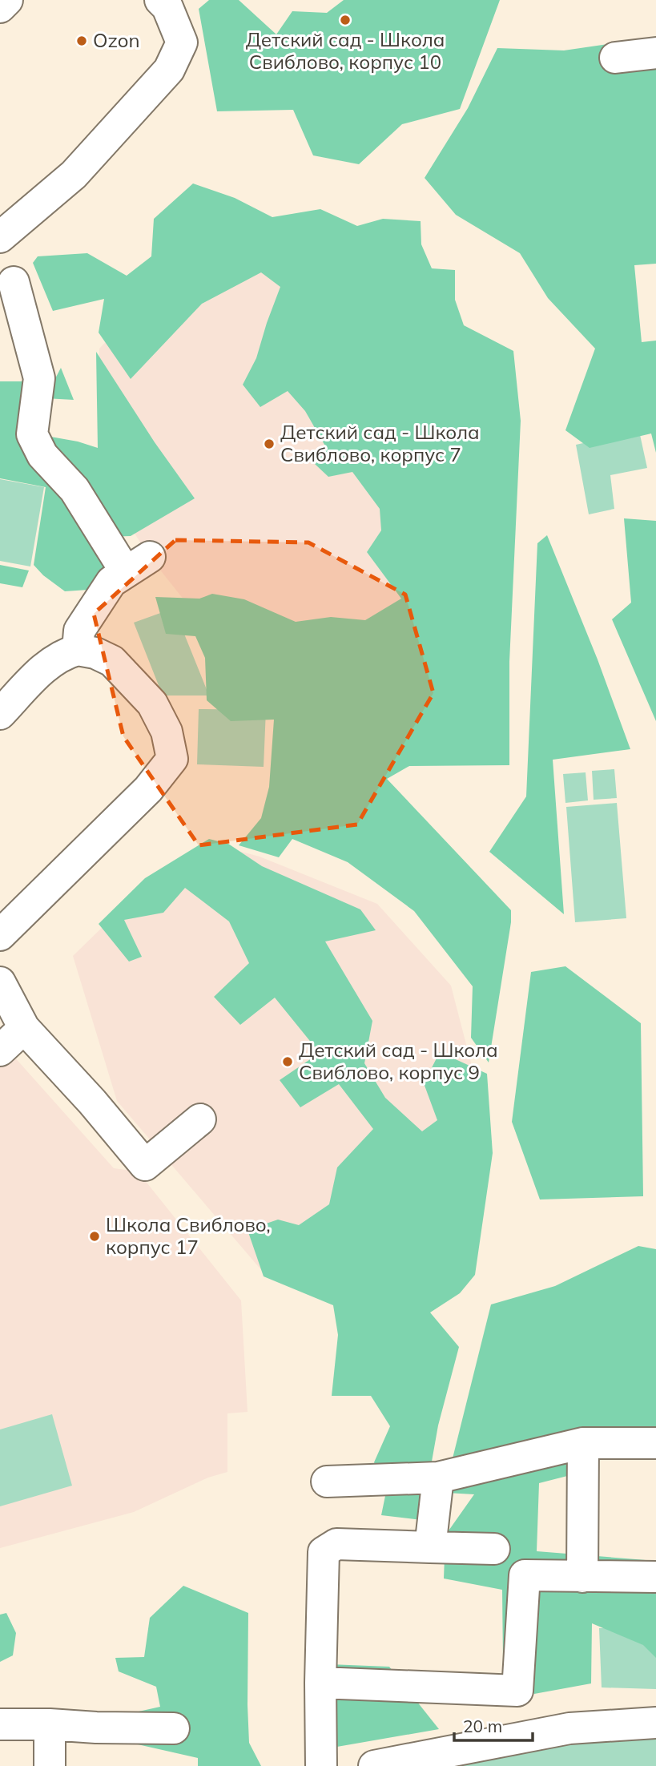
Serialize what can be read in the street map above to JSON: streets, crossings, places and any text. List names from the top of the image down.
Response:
{
  "places": [
    "Детский сад - Школа Свиблово, корпус 10",
    "Ozon",
    "Детский сад - Школа Свиблово, корпус 7",
    "Детский сад - Школа Свиблово, корпус 9",
    "Школа Свиблово, корпус 17"
  ],
  "scale_bar": "20 m"
}
